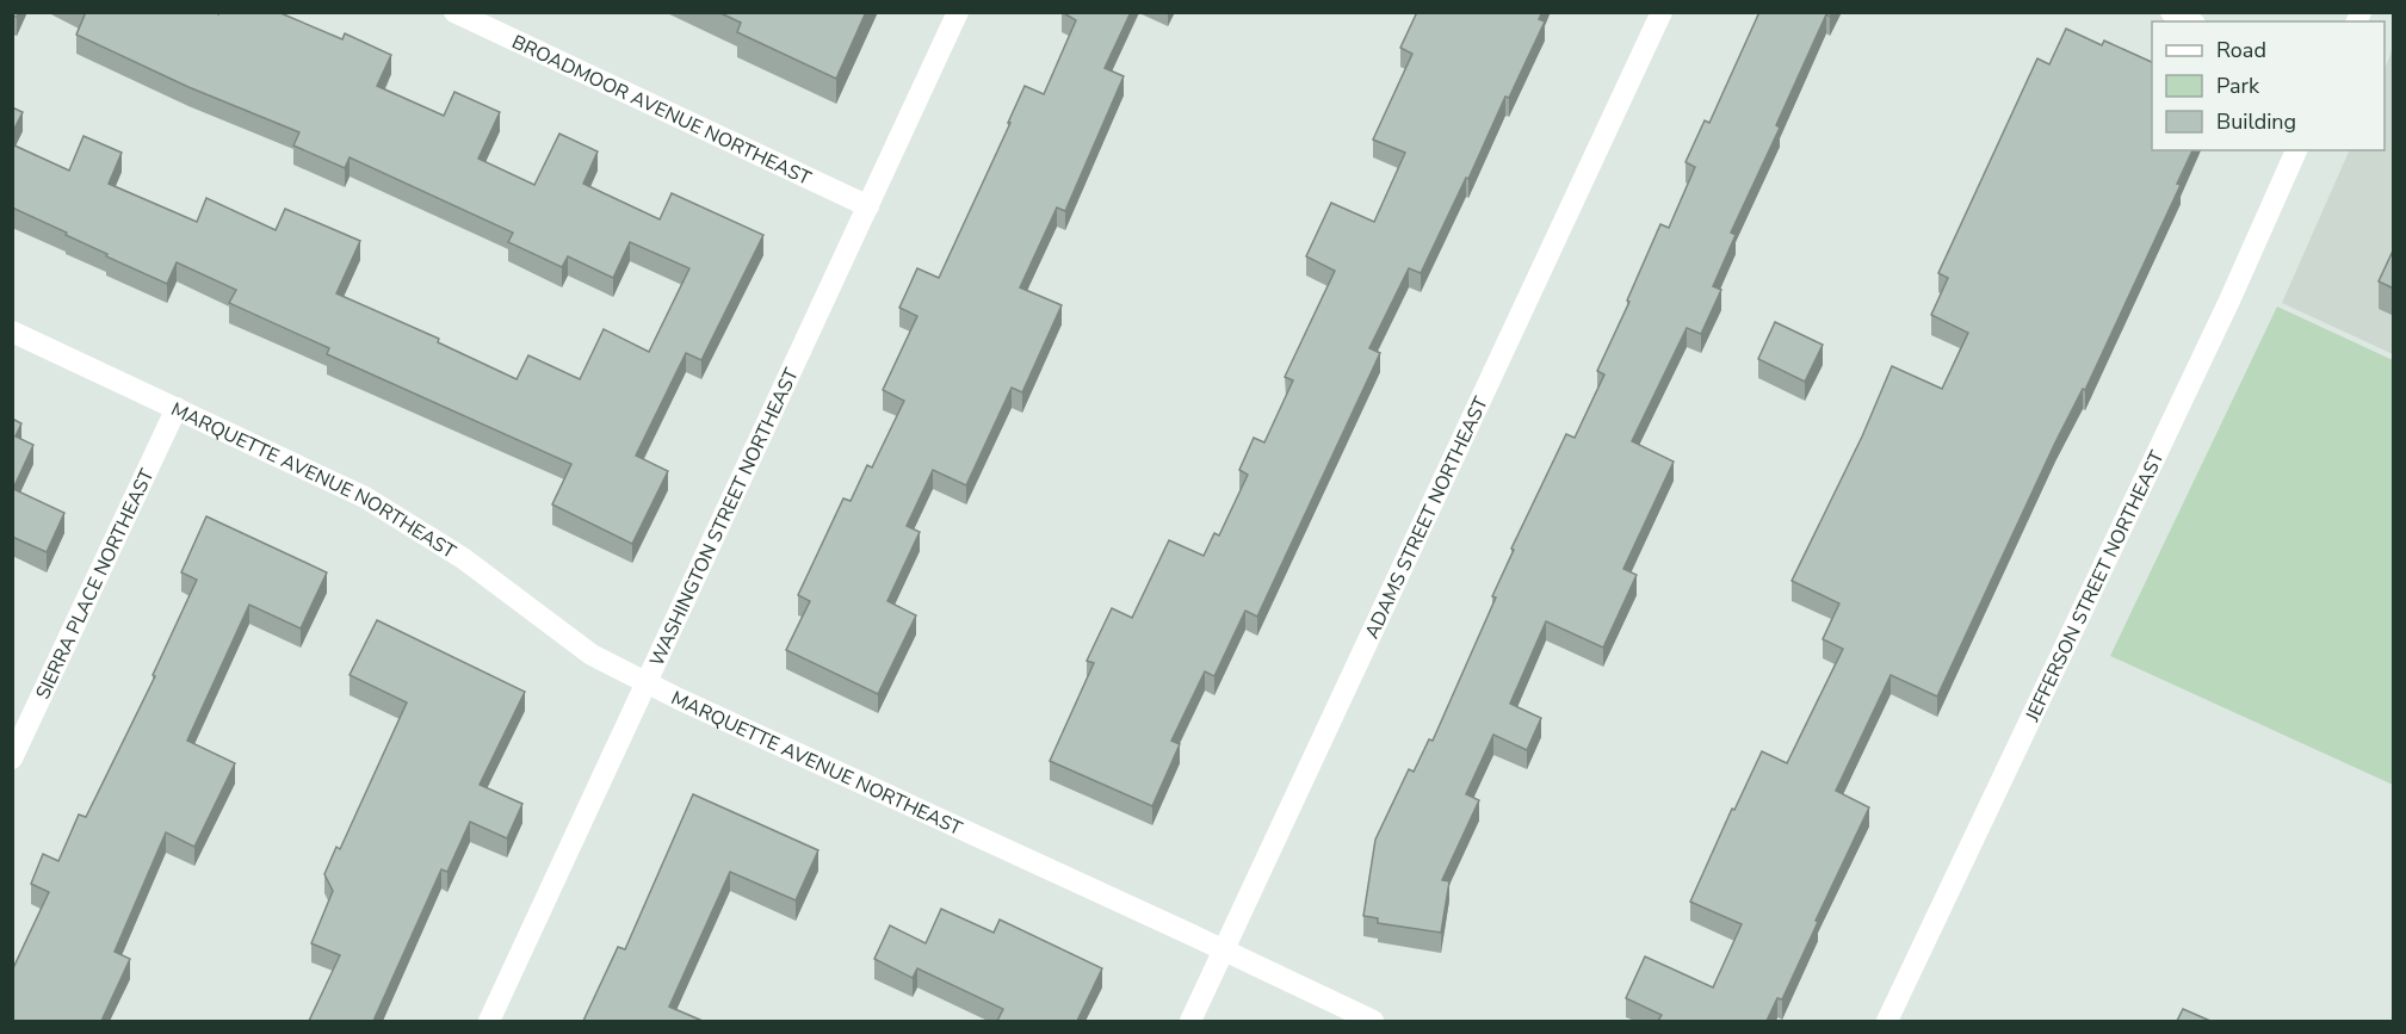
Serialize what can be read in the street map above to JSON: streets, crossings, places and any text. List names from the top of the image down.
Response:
{
  "streets": {
    "street": [
      "BROADMOOR AVENUE NORTHEAST",
      "MARQUETTE AVENUE NORTHEAST",
      "ADAMS STREET NORTHEAST",
      "WASHINGTON STREET NORTHEAST",
      "SIERRA PLACE NORTHEAST",
      "JEFFERSON STREET NORTHEAST"
    ]
  },
  "crossings": [
    ["BROADMOOR AVENUE NORTHEAST", "WASHINGTON STREET NORTHEAST"],
    ["MARQUETTE AVENUE NORTHEAST", "ADAMS STREET NORTHEAST"],
    ["MARQUETTE AVENUE NORTHEAST", "WASHINGTON STREET NORTHEAST"],
    ["MARQUETTE AVENUE NORTHEAST", "SIERRA PLACE NORTHEAST"]
  ],
  "legend": ["Road", "Park", "Building"]
}
